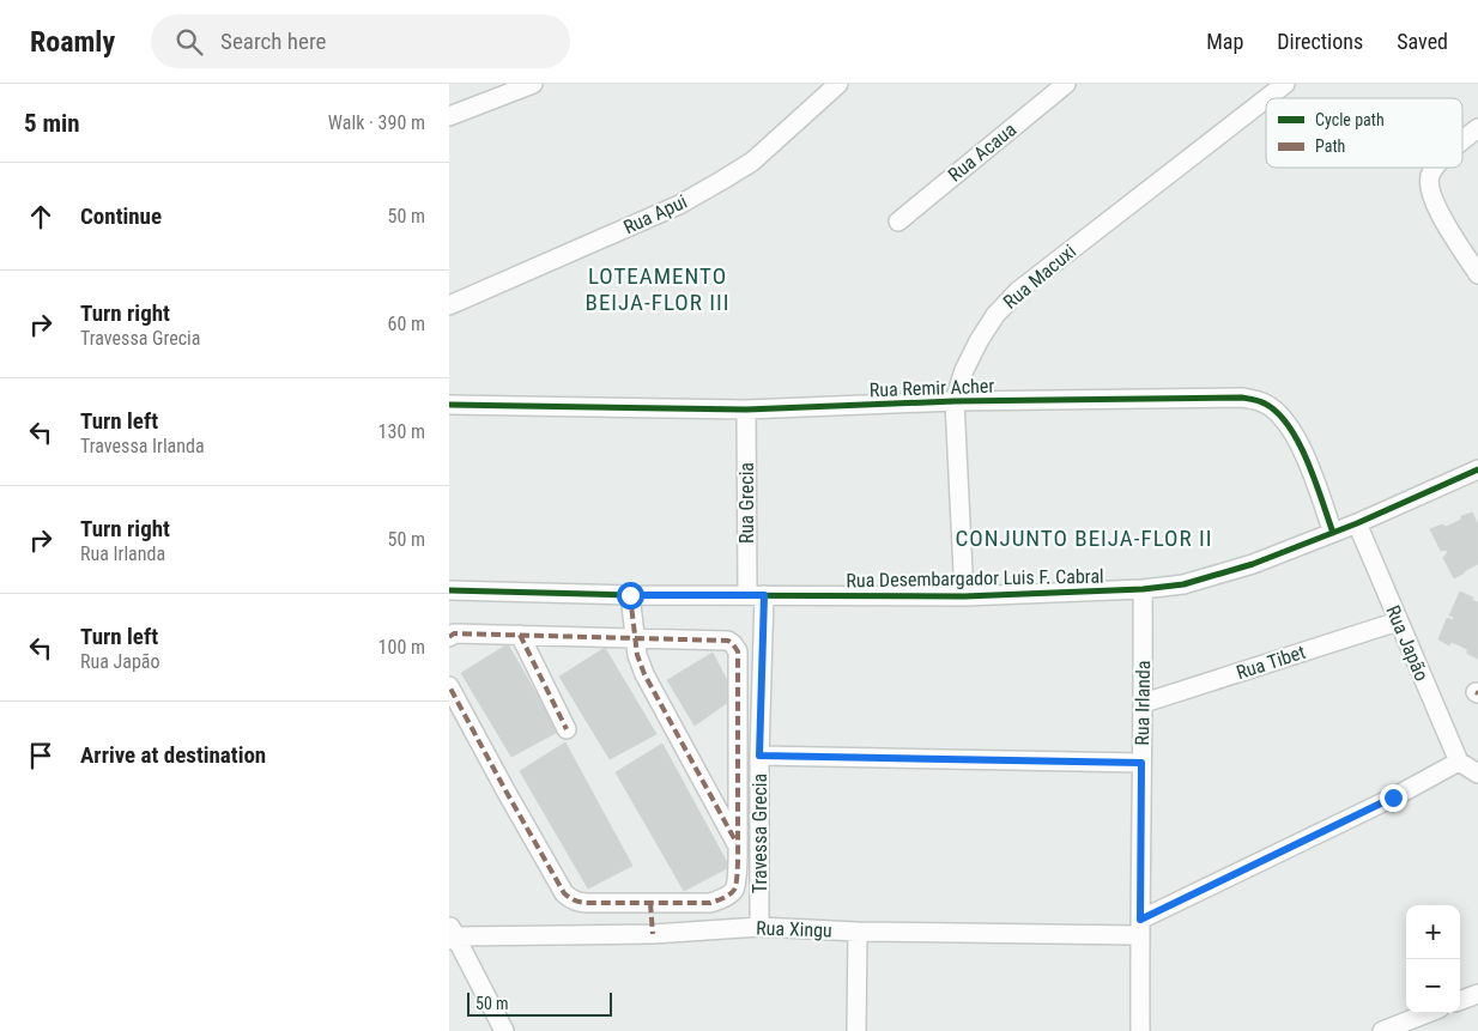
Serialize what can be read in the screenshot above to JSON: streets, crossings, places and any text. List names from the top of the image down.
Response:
{
  "streets": {
    "street": [
      "Rua Acaua",
      "Rua Apui",
      "Rua Macuxi",
      "Rua Remir Acher",
      "Rua Grecia",
      "Rua Desembargador Luis F. Cabral",
      "Rua Japão",
      "Rua Tibet",
      "Rua Irlanda",
      "Travessa Grecia",
      "Rua Xingu"
    ]
  },
  "crossings": [
    ["Rua Macuxi", "Rua Remir Acher"],
    ["Rua Macuxi", "Rua Desembargador Luis F. Cabral"],
    ["Rua Remir Acher", "Rua Grecia"],
    ["Rua Remir Acher", "Rua Desembargador Luis F. Cabral"],
    ["Rua Grecia", "Rua Desembargador Luis F. Cabral"],
    ["Rua Grecia", "Travessa Grecia"],
    ["Rua Desembargador Luis F. Cabral", "Rua Japão"],
    ["Rua Desembargador Luis F. Cabral", "Rua Irlanda"],
    ["Rua Desembargador Luis F. Cabral", "Travessa Grecia"],
    ["Rua Japão", "Rua Tibet"],
    ["Rua Tibet", "Rua Irlanda"],
    ["Rua Irlanda", "Rua Xingu"],
    ["Travessa Grecia", "Rua Xingu"]
  ],
  "districts": ["LOTEAMENTO BEIJA-FLOR III", "CONJUNTO BEIJA-FLOR II"],
  "legend": ["Cycle path", "Path"],
  "scale_bar": "50 m",
  "page": {
    "header": "Roamly",
    "search": "Search here",
    "nav": ["Map", "Directions", "Saved"],
    "heading": ["5 min", "Walk · 390 m"],
    "list": [
      ["Continue", "50 m"],
      ["Turn right", "Travessa Grecia", "60 m"],
      ["Turn left", "Travessa Irlanda", "130 m"],
      ["Turn right", "Rua Irlanda", "50 m"],
      ["Turn left", "Rua Japão", "100 m"],
      "Arrive at destination"
    ],
    "map_buttons": ["+", "−"],
    "scale": "50 m"
  }
}
